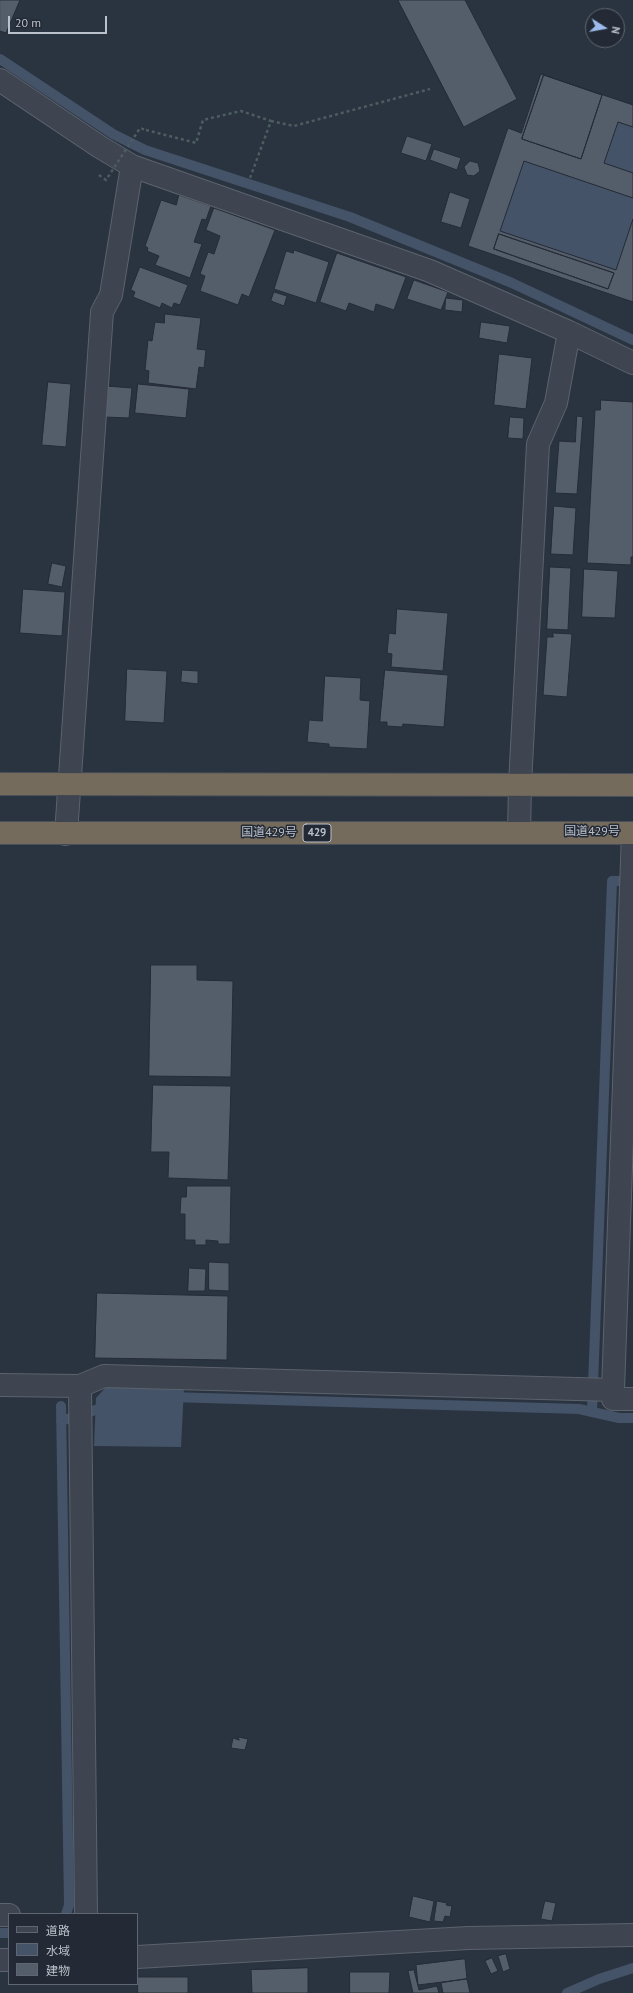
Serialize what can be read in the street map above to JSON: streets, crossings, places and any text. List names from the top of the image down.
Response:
{
  "streets": {
    "highway": ["国道429号", "429"]
  },
  "legend": ["道路", "水域", "建物"],
  "scale_bar": "20 m",
  "north": "right"
}
